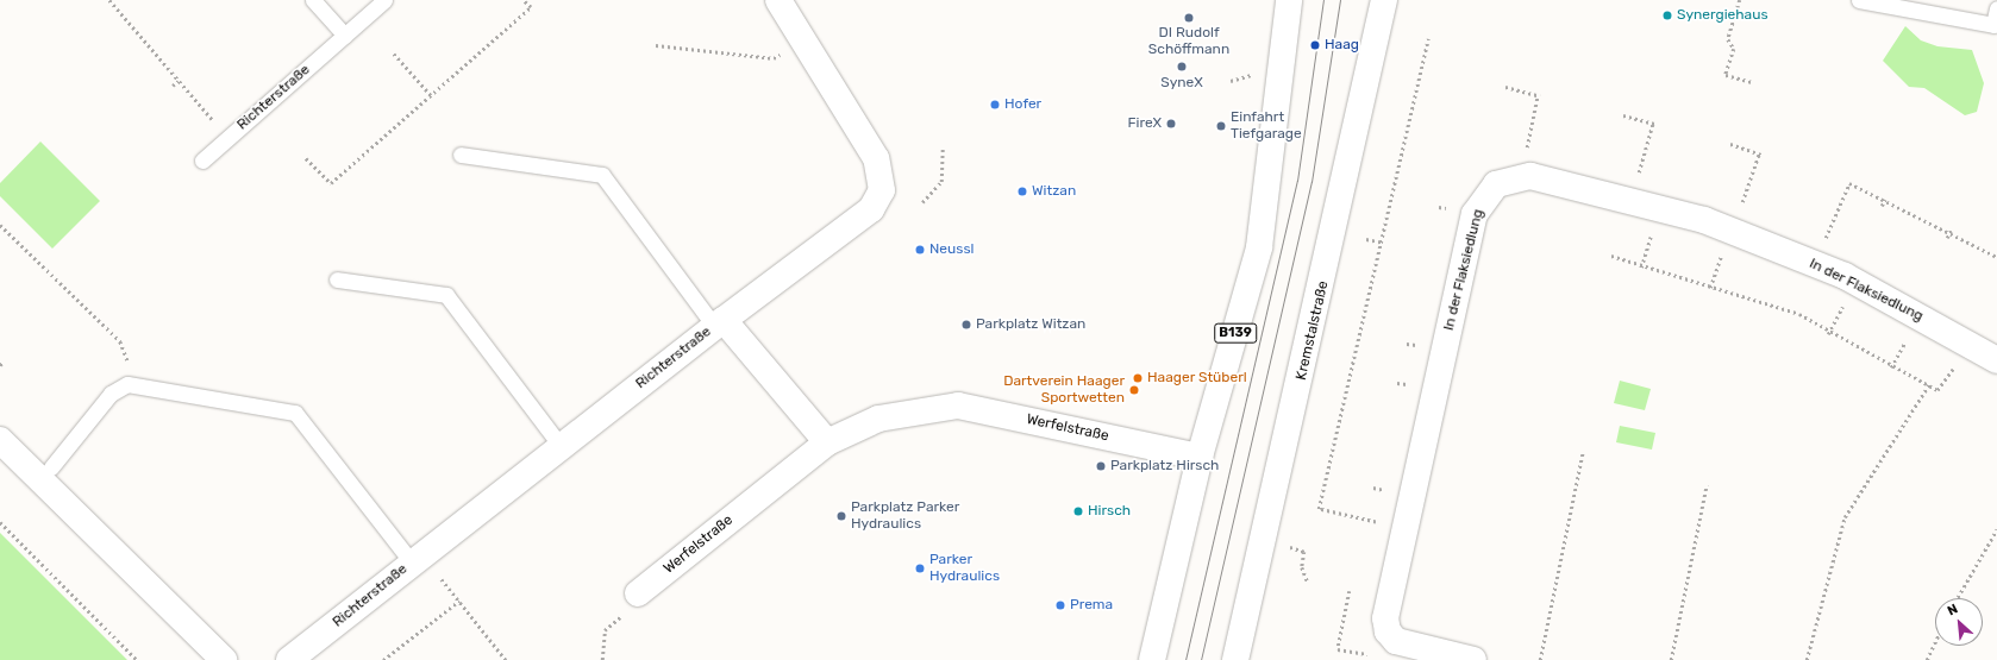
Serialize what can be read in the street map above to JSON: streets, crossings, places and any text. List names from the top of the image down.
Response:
{
  "streets": {
    "street": [
      "Richterstraße",
      "In der Flaksiedlung",
      "Kremstalstraße",
      "B139",
      "Werfelstraße"
    ]
  },
  "crossings": [
    ["B139", "Werfelstraße"]
  ],
  "places": [
    "Synergiehaus",
    "DI Rudolf Schöffmann",
    "Haag",
    "SyneX",
    "Hofer",
    "FireX",
    "Einfahrt Tiefgarage",
    "Witzan",
    "Neussl",
    "Parkplatz Witzan",
    "Haager Stüberl",
    "Dartverein Haager Sportwetten",
    "Parkplatz Hirsch",
    "Hirsch",
    "Parkplatz Parker Hydraulics",
    "Parker Hydraulics",
    "Prema"
  ],
  "north": "top left"
}
